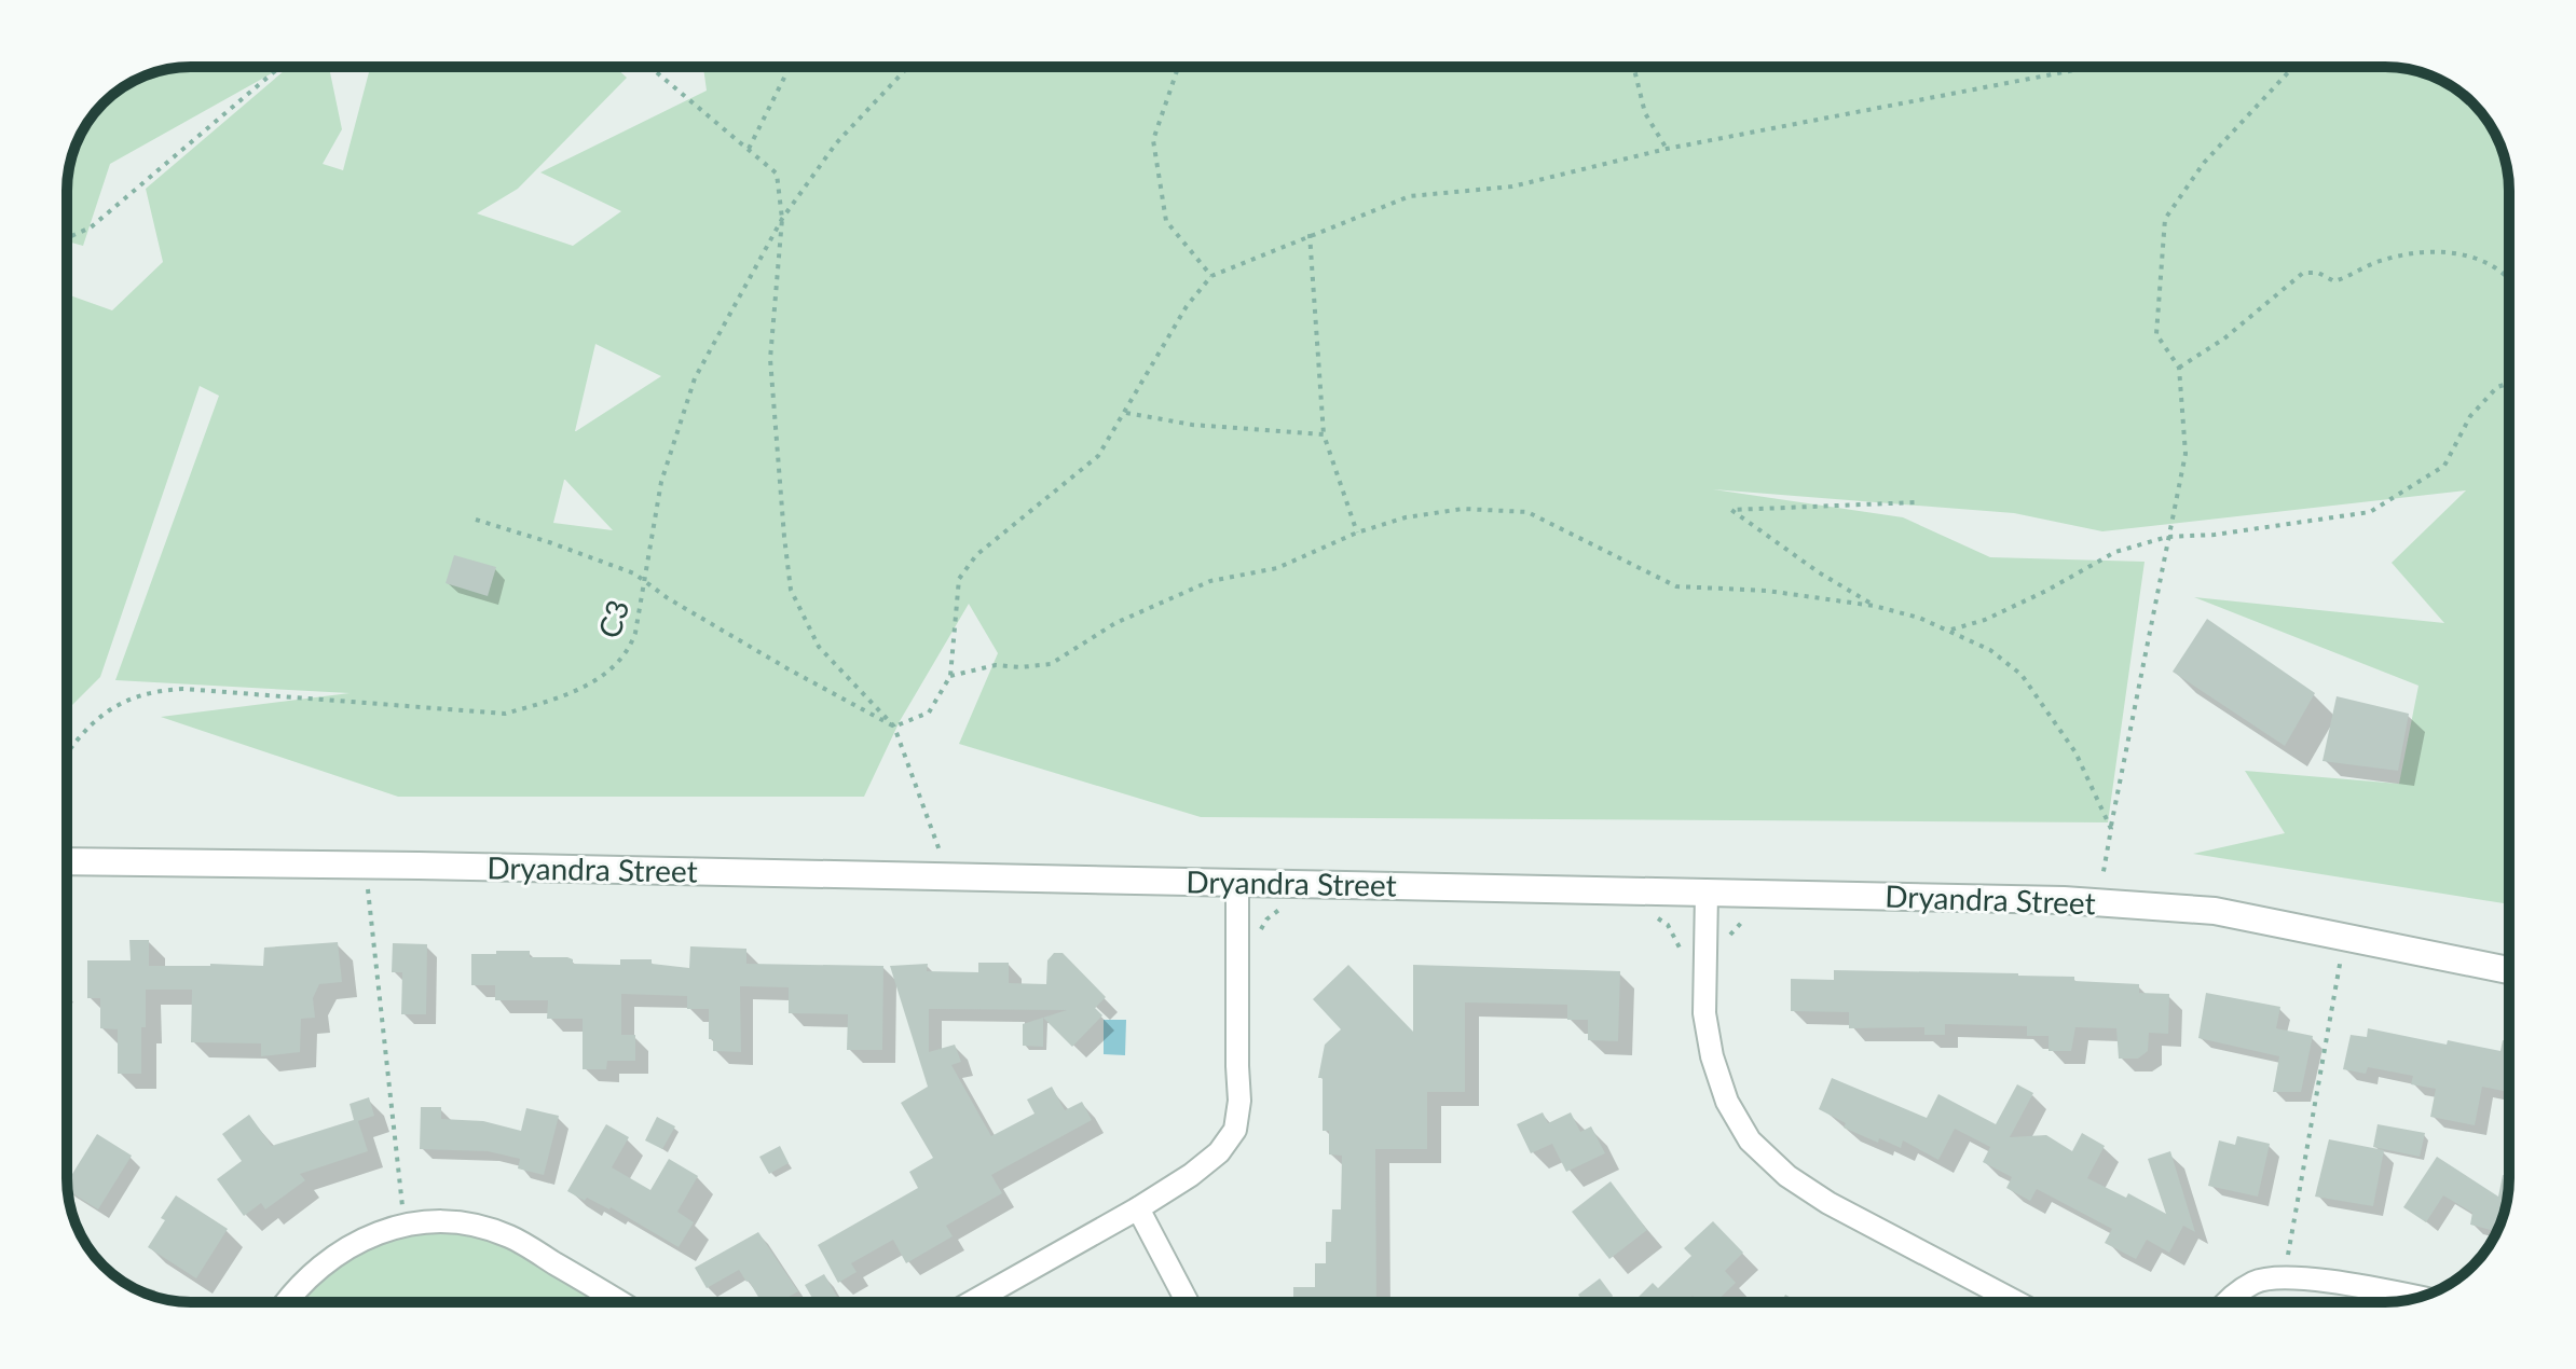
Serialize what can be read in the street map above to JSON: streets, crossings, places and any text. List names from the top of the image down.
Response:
{
  "streets": {
    "street": ["Dryandra Street"],
    "path": ["C3"]
  }
}
